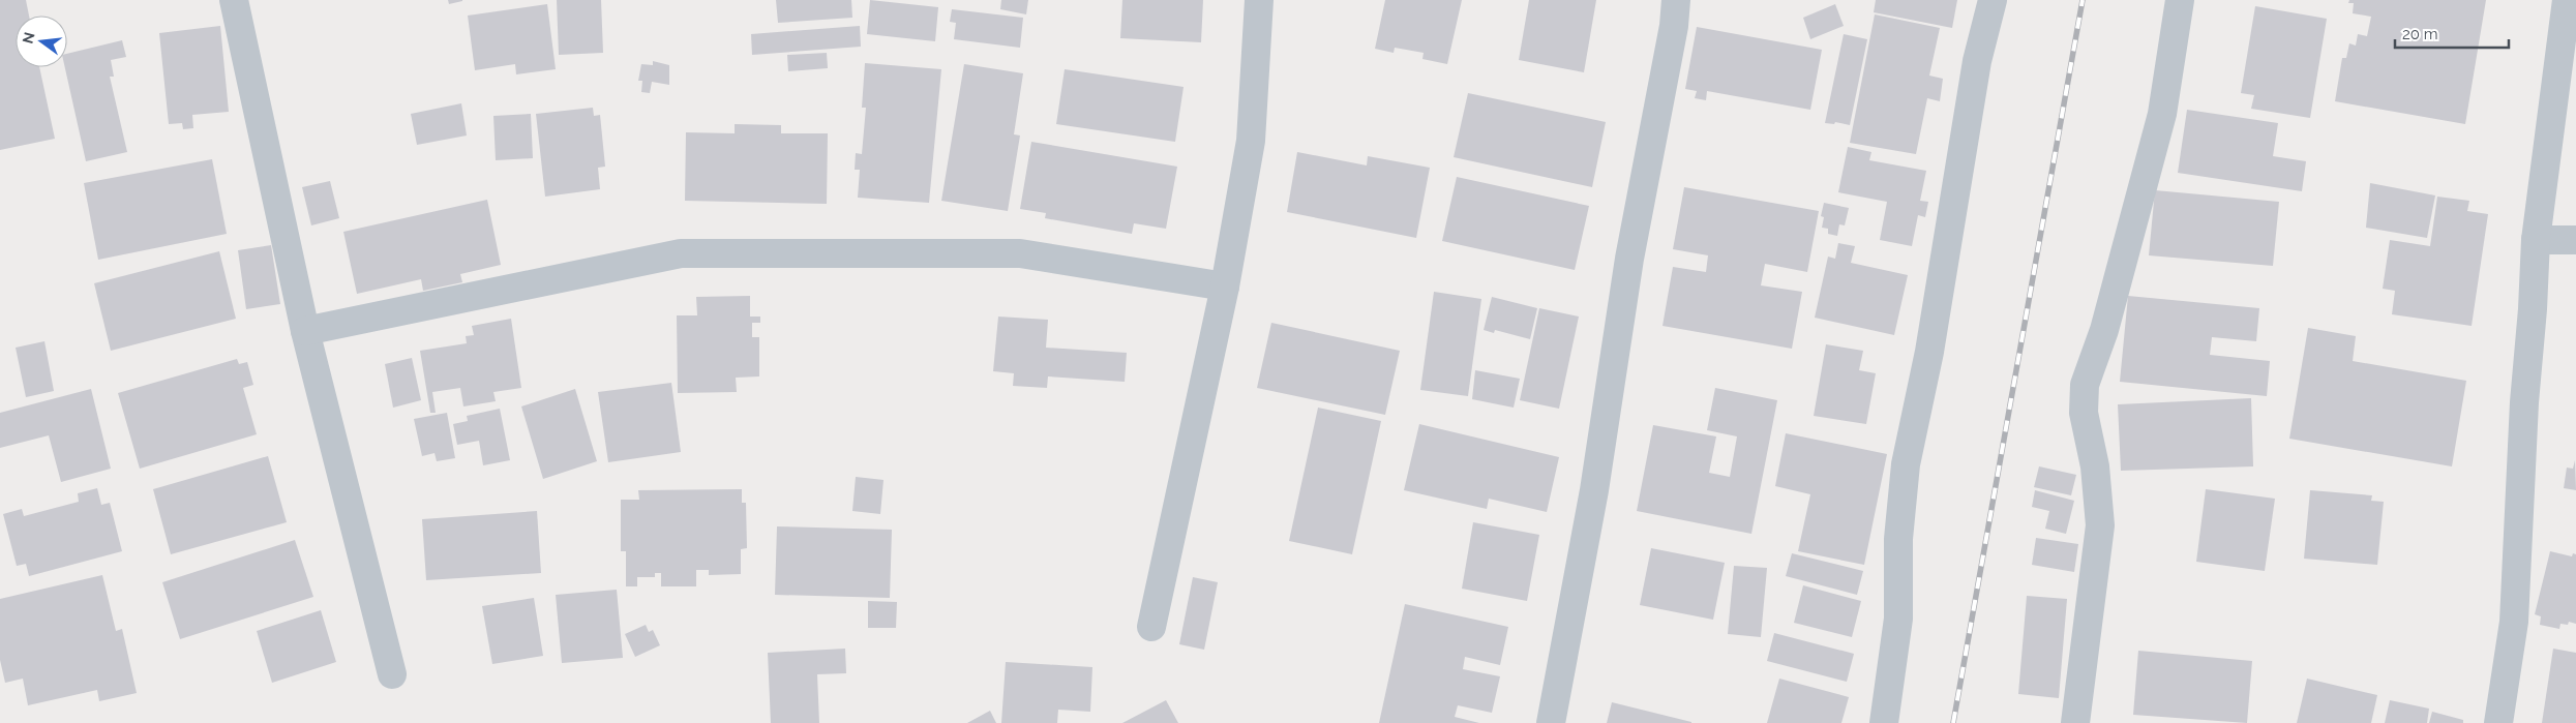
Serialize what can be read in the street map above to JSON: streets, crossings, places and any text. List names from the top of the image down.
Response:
{
  "scale_bar": "20 m",
  "north": "left"
}
